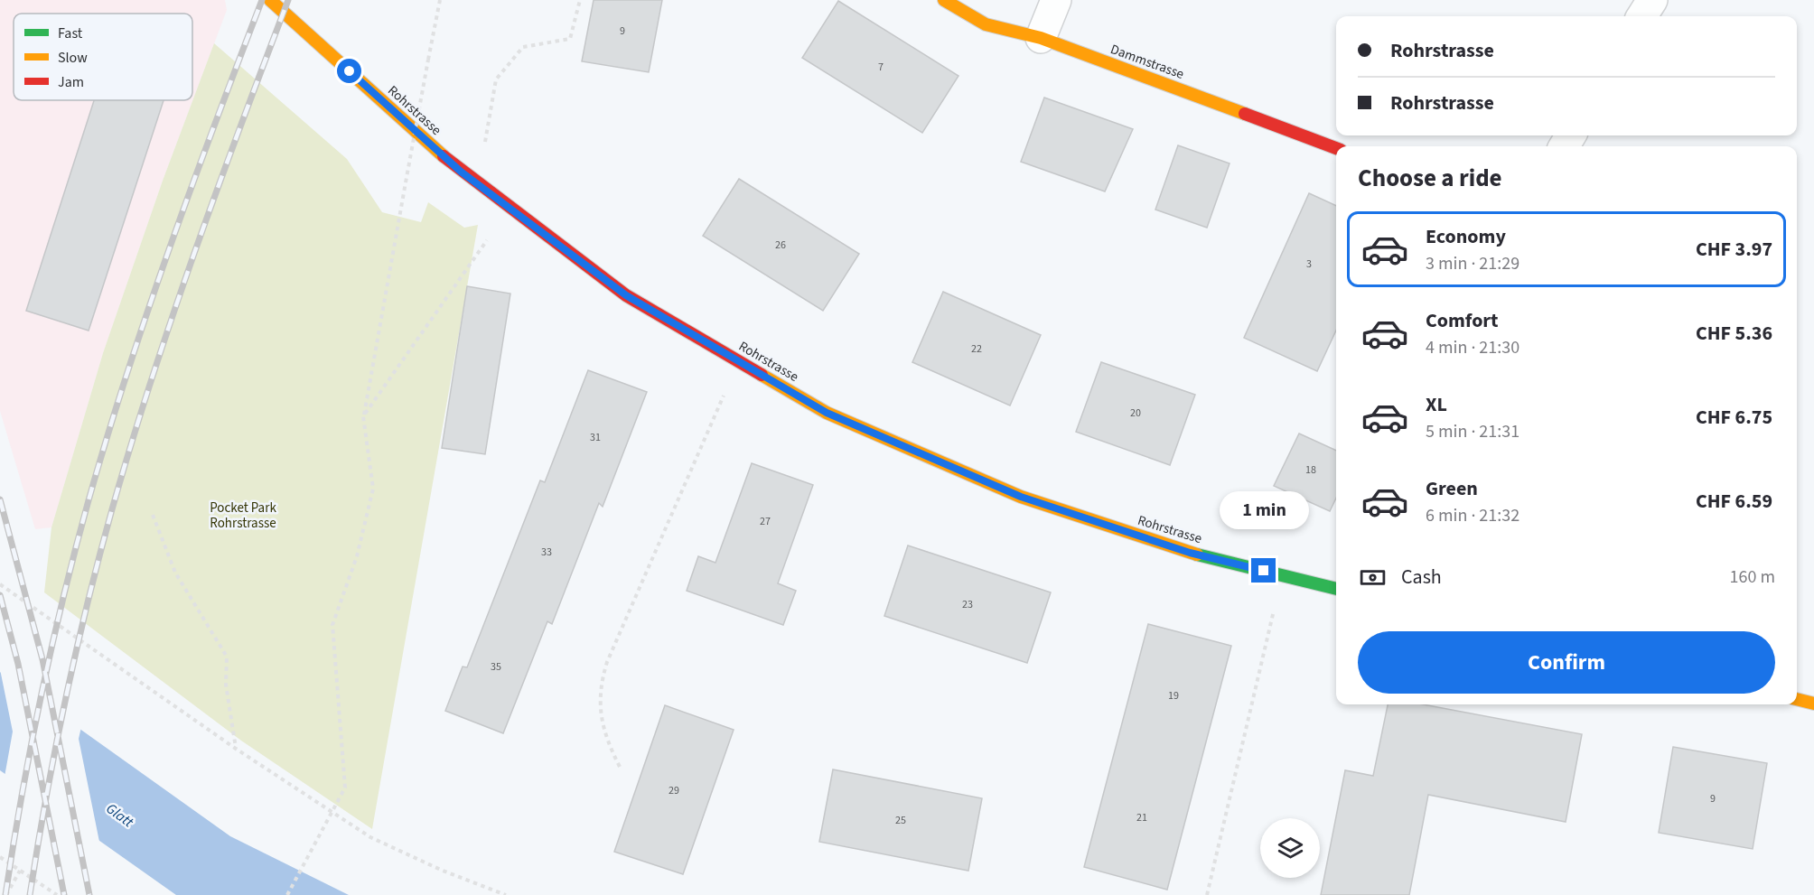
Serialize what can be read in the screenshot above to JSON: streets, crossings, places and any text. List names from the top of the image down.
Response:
{
  "streets": {
    "main road": ["Dammstrasse", "Rohrstrasse"]
  },
  "water": ["Glatt"],
  "parks": ["Pocket Park Rohrstrasse"],
  "house_numbers": [
    "9",
    "7",
    "26",
    "3",
    "22",
    "20",
    "31",
    "18",
    "27",
    "33",
    "23",
    "35",
    "19",
    "29",
    "9",
    "21",
    "25"
  ],
  "legend": ["Fast", "Slow", "Jam"],
  "page": {
    "banner": ["Rohrstrasse", "Rohrstrasse"],
    "heading": "Choose a ride",
    "list": [
      {
        "name": "Economy",
        "note": "3 min · 21:29",
        "value": "CHF 3.97"
      },
      {
        "name": "Comfort",
        "note": "4 min · 21:30",
        "value": "CHF 5.36"
      },
      {
        "name": "XL",
        "note": "5 min · 21:31",
        "value": "CHF 6.75"
      },
      {
        "name": "Green",
        "note": "6 min · 21:32",
        "value": "CHF 6.59"
      }
    ],
    "bubble": "1 min",
    "pay": ["Cash", "160 m"],
    "buttons": "Confirm"
  }
}
